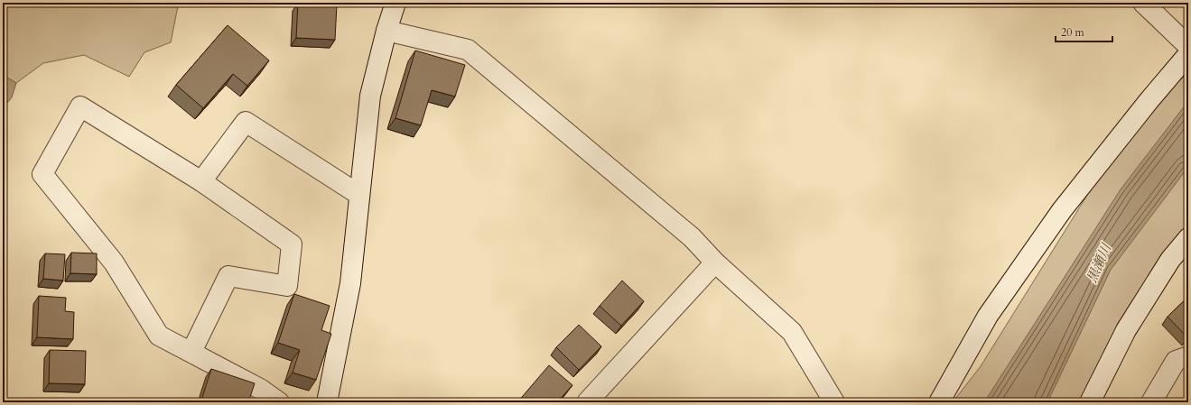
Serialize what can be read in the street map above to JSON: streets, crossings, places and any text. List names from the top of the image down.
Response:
{
  "water": ["黒瀬川"],
  "scale_bar": "20 m"
}
